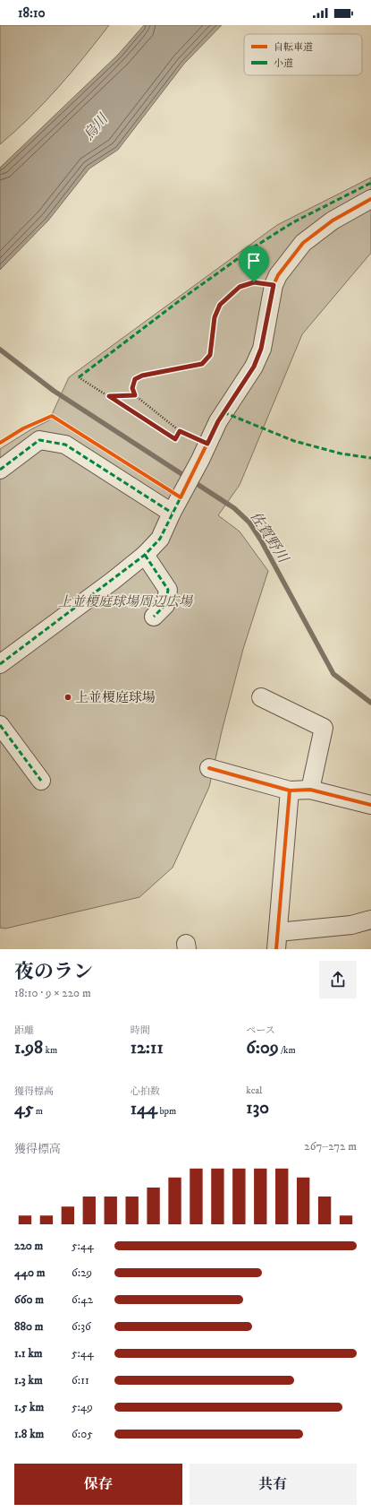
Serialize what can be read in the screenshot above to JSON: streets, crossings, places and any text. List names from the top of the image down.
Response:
{
  "water": ["烏川", "佐賀野川"],
  "parks": ["上並榎庭球場周辺広場"],
  "places": ["上並榎庭球場"],
  "legend": ["自転車道", "小道"],
  "page": {
    "status": "18:10",
    "heading": ["夜のラン", "18:10 · 9 × 220 m"],
    "stats": [
      ["距離", "1.98 km"],
      ["時間", "12:11"],
      ["ペース", "6:09 /km"],
      ["獲得標高", "45 m"],
      ["心拍数", "144 bpm"],
      ["kcal", "130"]
    ],
    "chart": ["獲得標高", "267–272 m"],
    "list": [
      {
        "name": "220 m",
        "note": "5:44"
      },
      {
        "name": "440 m",
        "note": "6:29"
      },
      {
        "name": "660 m",
        "note": "6:42"
      },
      {
        "name": "880 m",
        "note": "6:36"
      },
      {
        "name": "1.1 km",
        "note": "5:44"
      },
      {
        "name": "1.3 km",
        "note": "6:11"
      },
      {
        "name": "1.5 km",
        "note": "5:49"
      },
      {
        "name": "1.8 km",
        "note": "6:05"
      }
    ],
    "buttons": ["保存", "共有"]
  }
}
